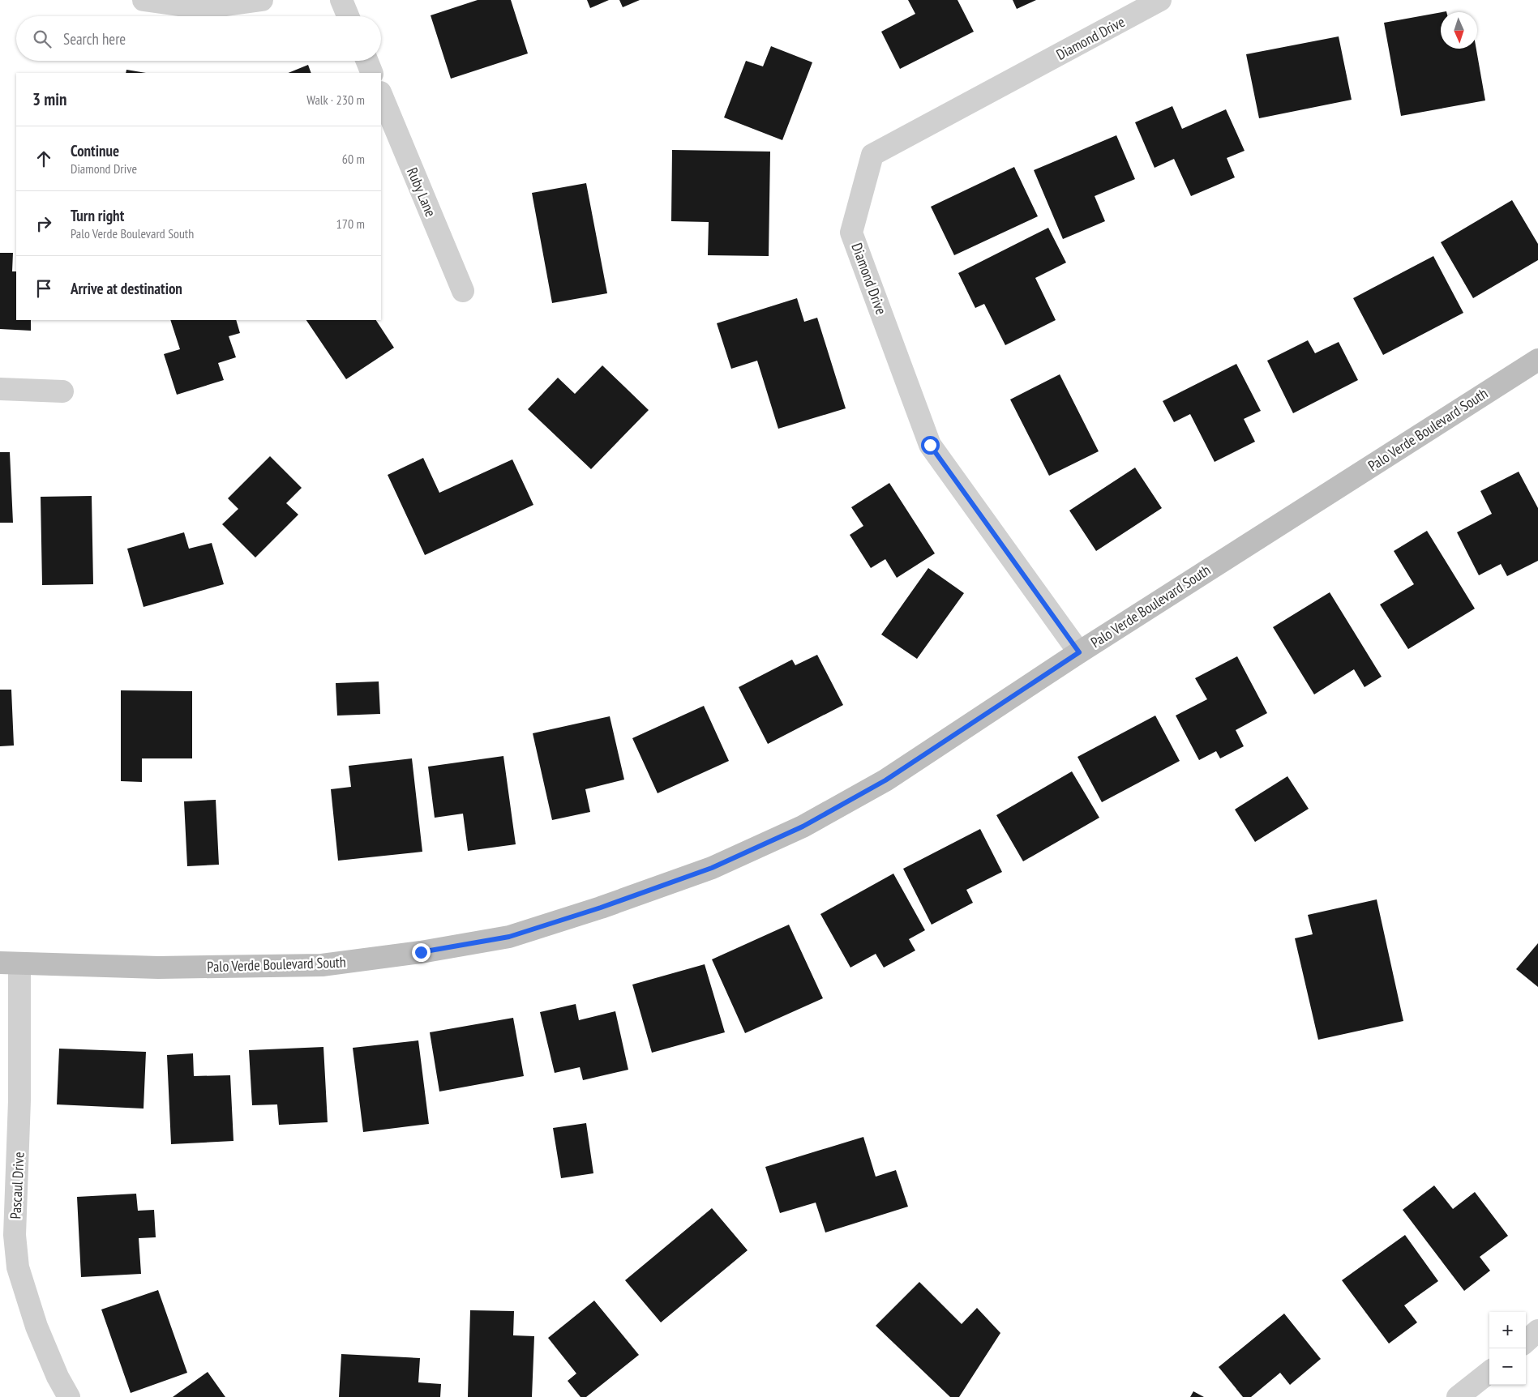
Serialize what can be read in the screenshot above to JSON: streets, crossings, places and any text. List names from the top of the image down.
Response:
{
  "streets": {
    "main road": ["Palo Verde Boulevard South"],
    "street": ["Diamond Drive", "Ruby Lane", "Pascaul Drive"]
  },
  "crossings": [
    ["Diamond Drive", "Palo Verde Boulevard South"],
    ["Palo Verde Boulevard South", "Pascaul Drive"]
  ],
  "north": "bottom",
  "page": {
    "search": "Search here",
    "heading": ["3 min", "Walk · 230 m"],
    "list": [
      ["Continue", "Diamond Drive", "60 m"],
      ["Turn right", "Palo Verde Boulevard South", "170 m"],
      "Arrive at destination"
    ],
    "map_buttons": ["+", "−"]
  }
}
